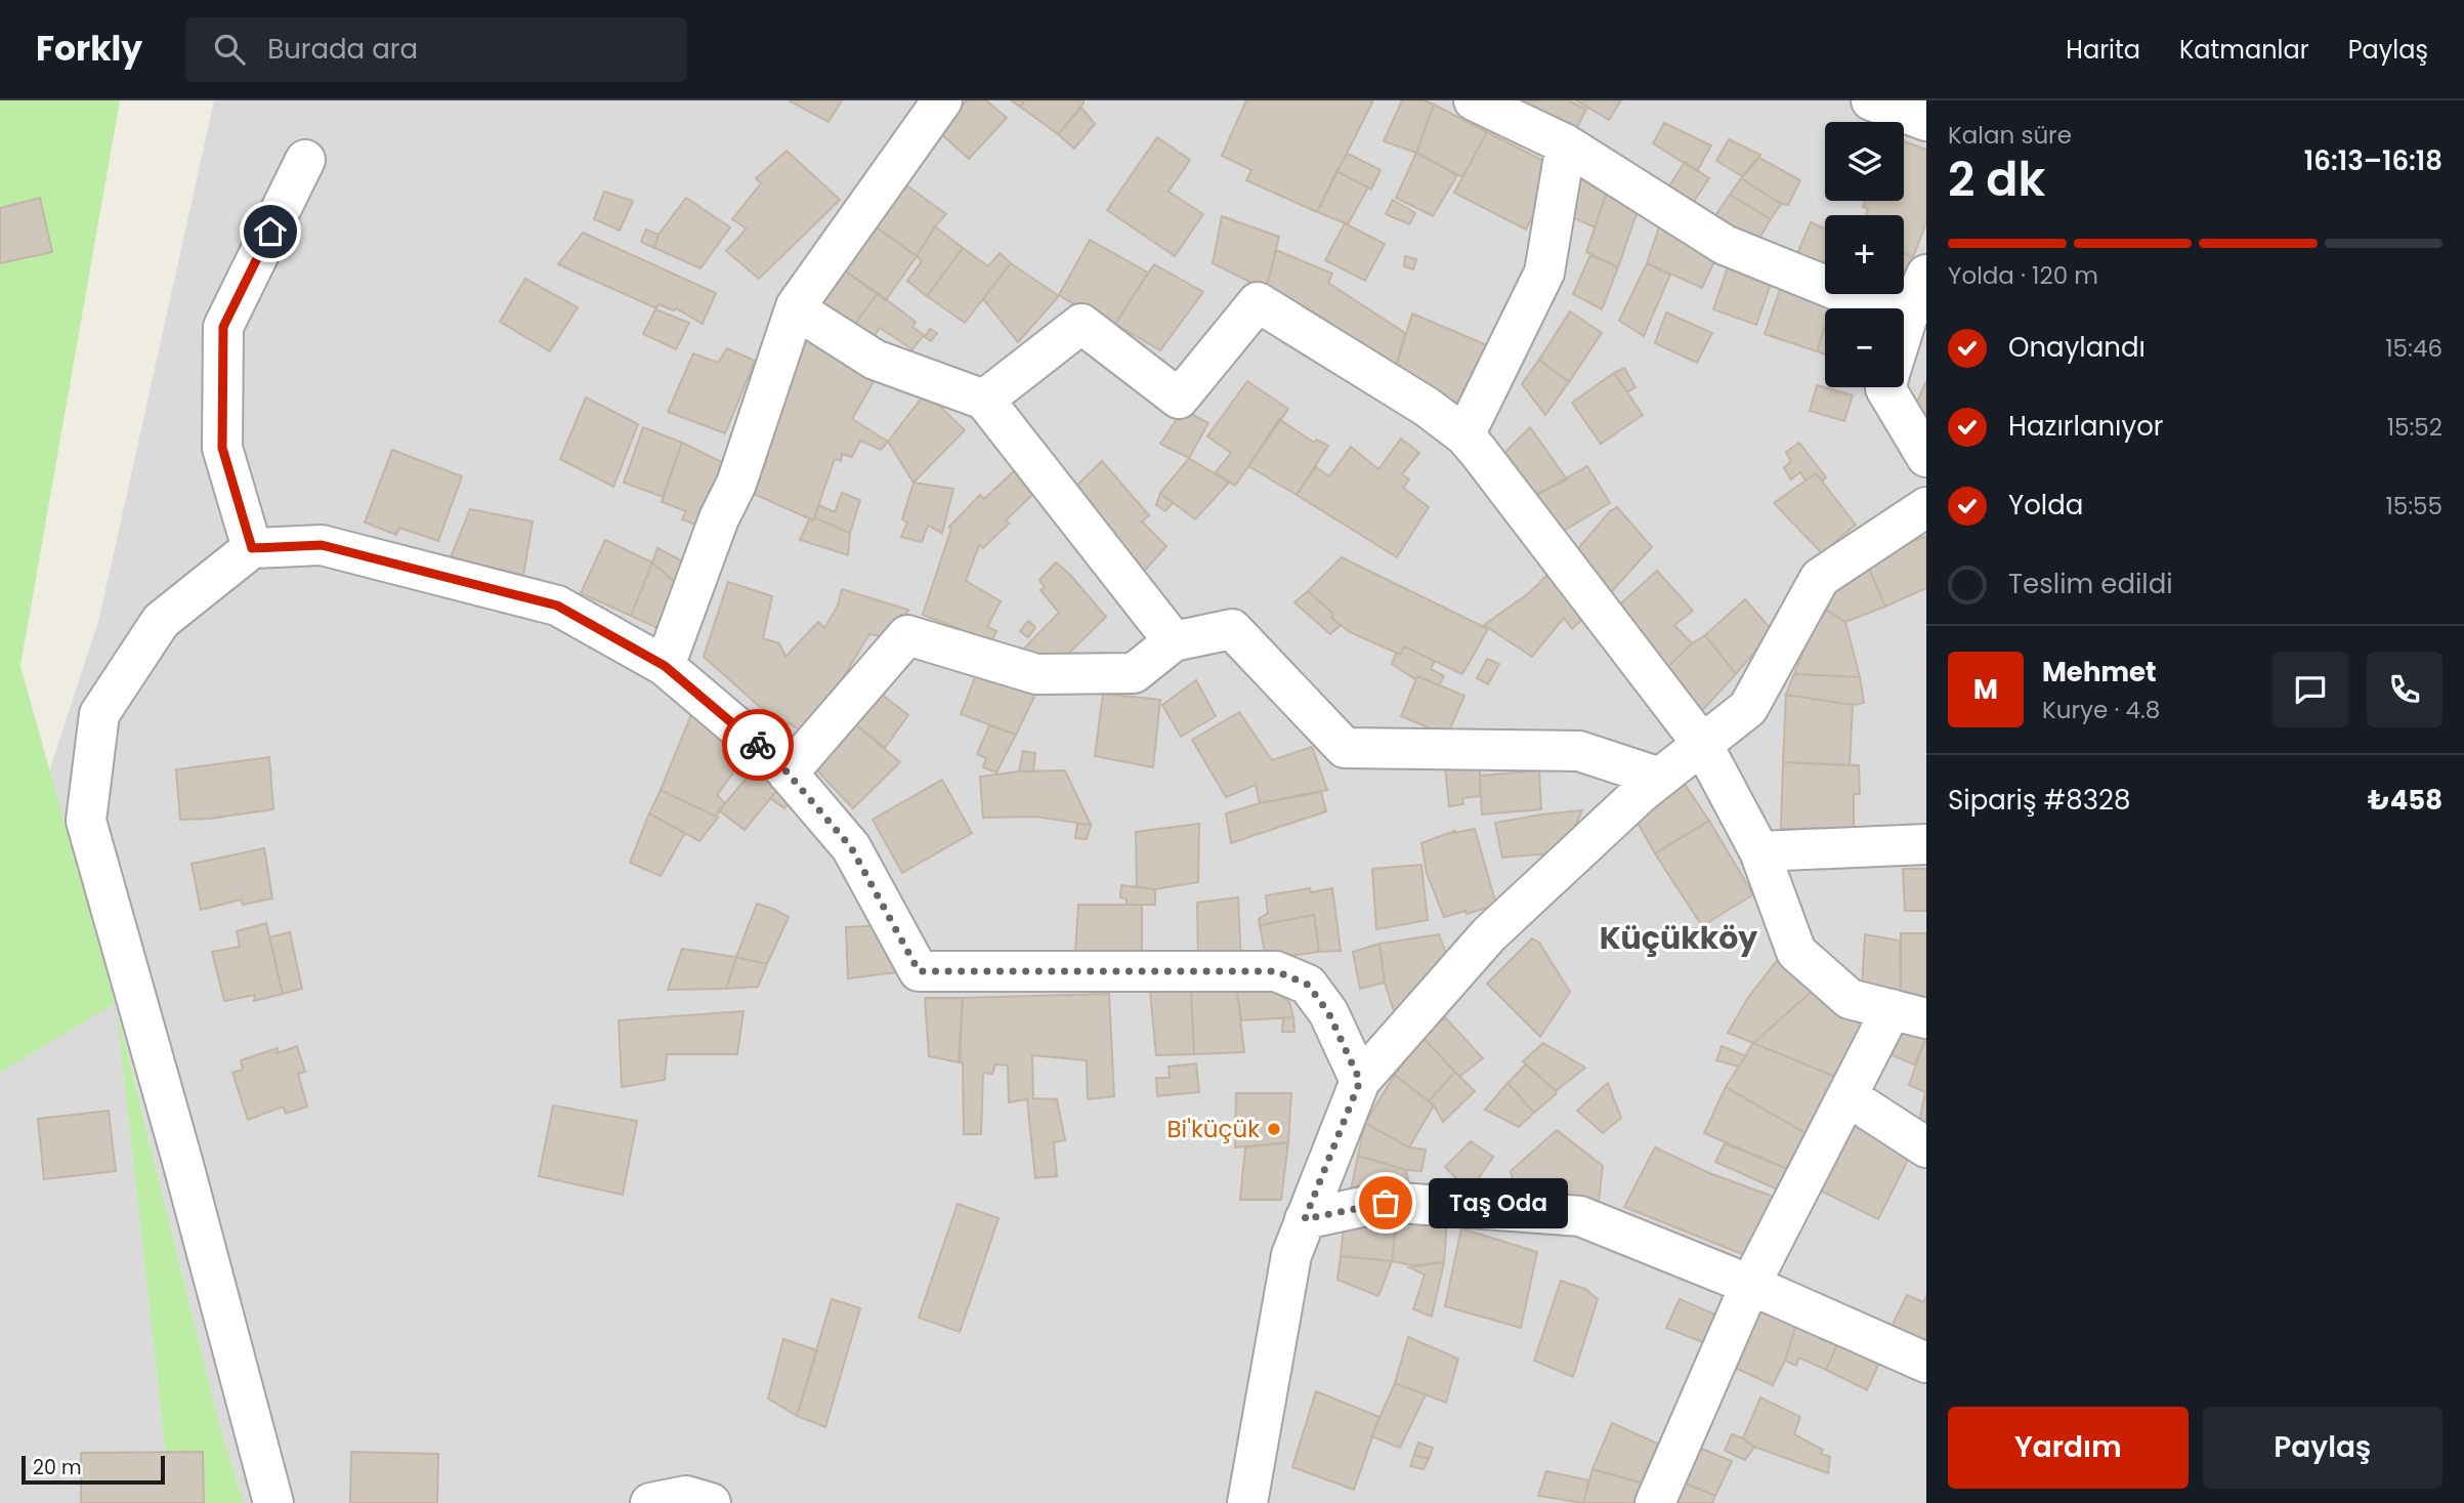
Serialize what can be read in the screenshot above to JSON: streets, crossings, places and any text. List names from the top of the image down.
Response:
{
  "districts": ["Küçükköy"],
  "places": ["Bi'küçük", "Taş Oda"],
  "scale_bar": "20 m",
  "page": {
    "header": "Forkly",
    "search": "Burada ara",
    "nav": ["Harita", "Katmanlar", "Paylaş"],
    "heading": ["2 dk", "Kalan süre", "16:13–16:18"],
    "panel": [
      "Mehmet",
      "Kurye · 4.8",
      "Sipariş #8328",
      "₺458"
    ],
    "map_buttons": ["+", "−"],
    "bar": "Yolda · 120 m",
    "list": [
      ["Onaylandı", "15:46"],
      ["Hazırlanıyor", "15:52"],
      ["Yolda", "15:55"],
      "Teslim edildi"
    ],
    "round": "M",
    "bubble": "Taş Oda",
    "buttons": ["Yardım", "Paylaş"],
    "scale": "20 m"
  }
}
